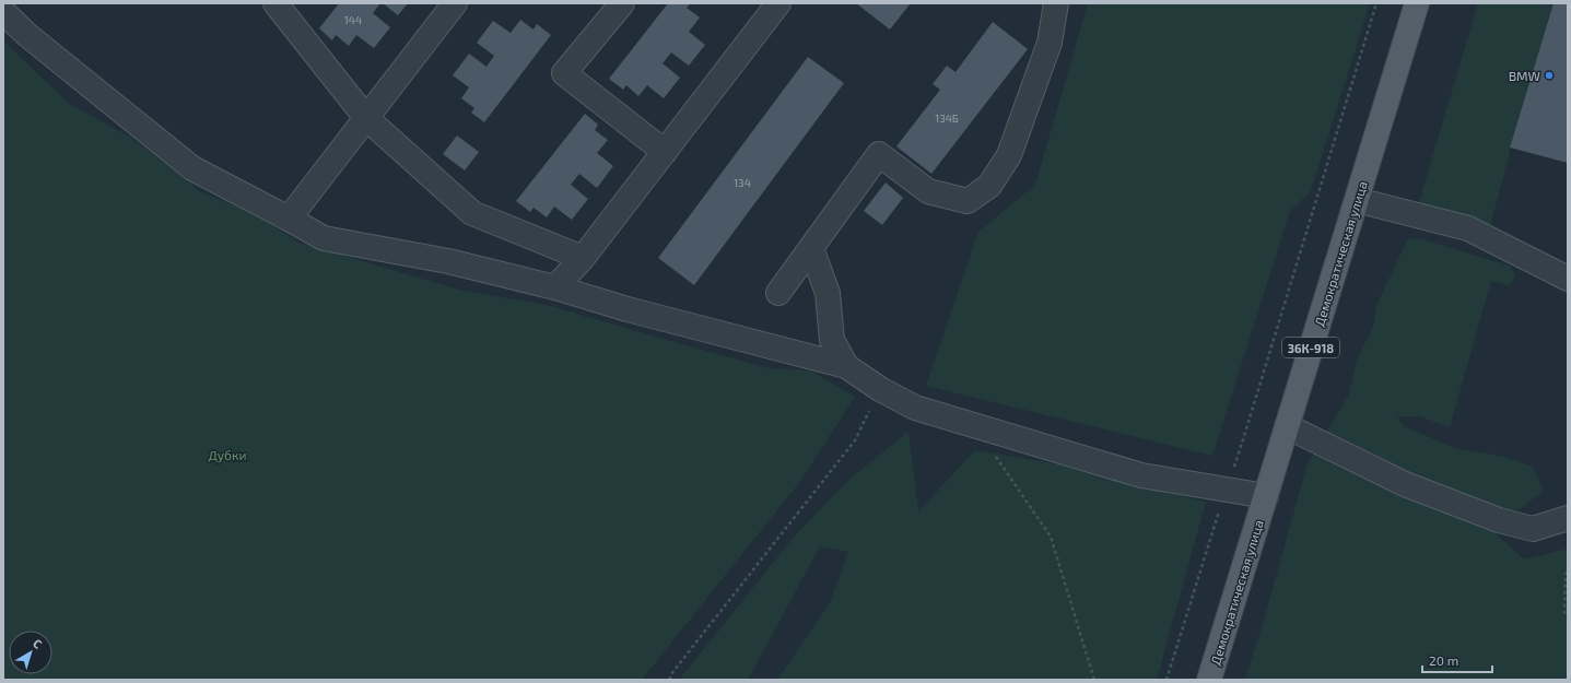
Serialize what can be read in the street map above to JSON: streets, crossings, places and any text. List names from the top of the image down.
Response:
{
  "streets": {
    "main road": ["Демократическая улица", "36К-918"]
  },
  "parks": ["Дубки"],
  "places": ["BMW"],
  "house_numbers": ["144", "134Б", "134"],
  "scale_bar": "20 m",
  "north": "top right"
}
